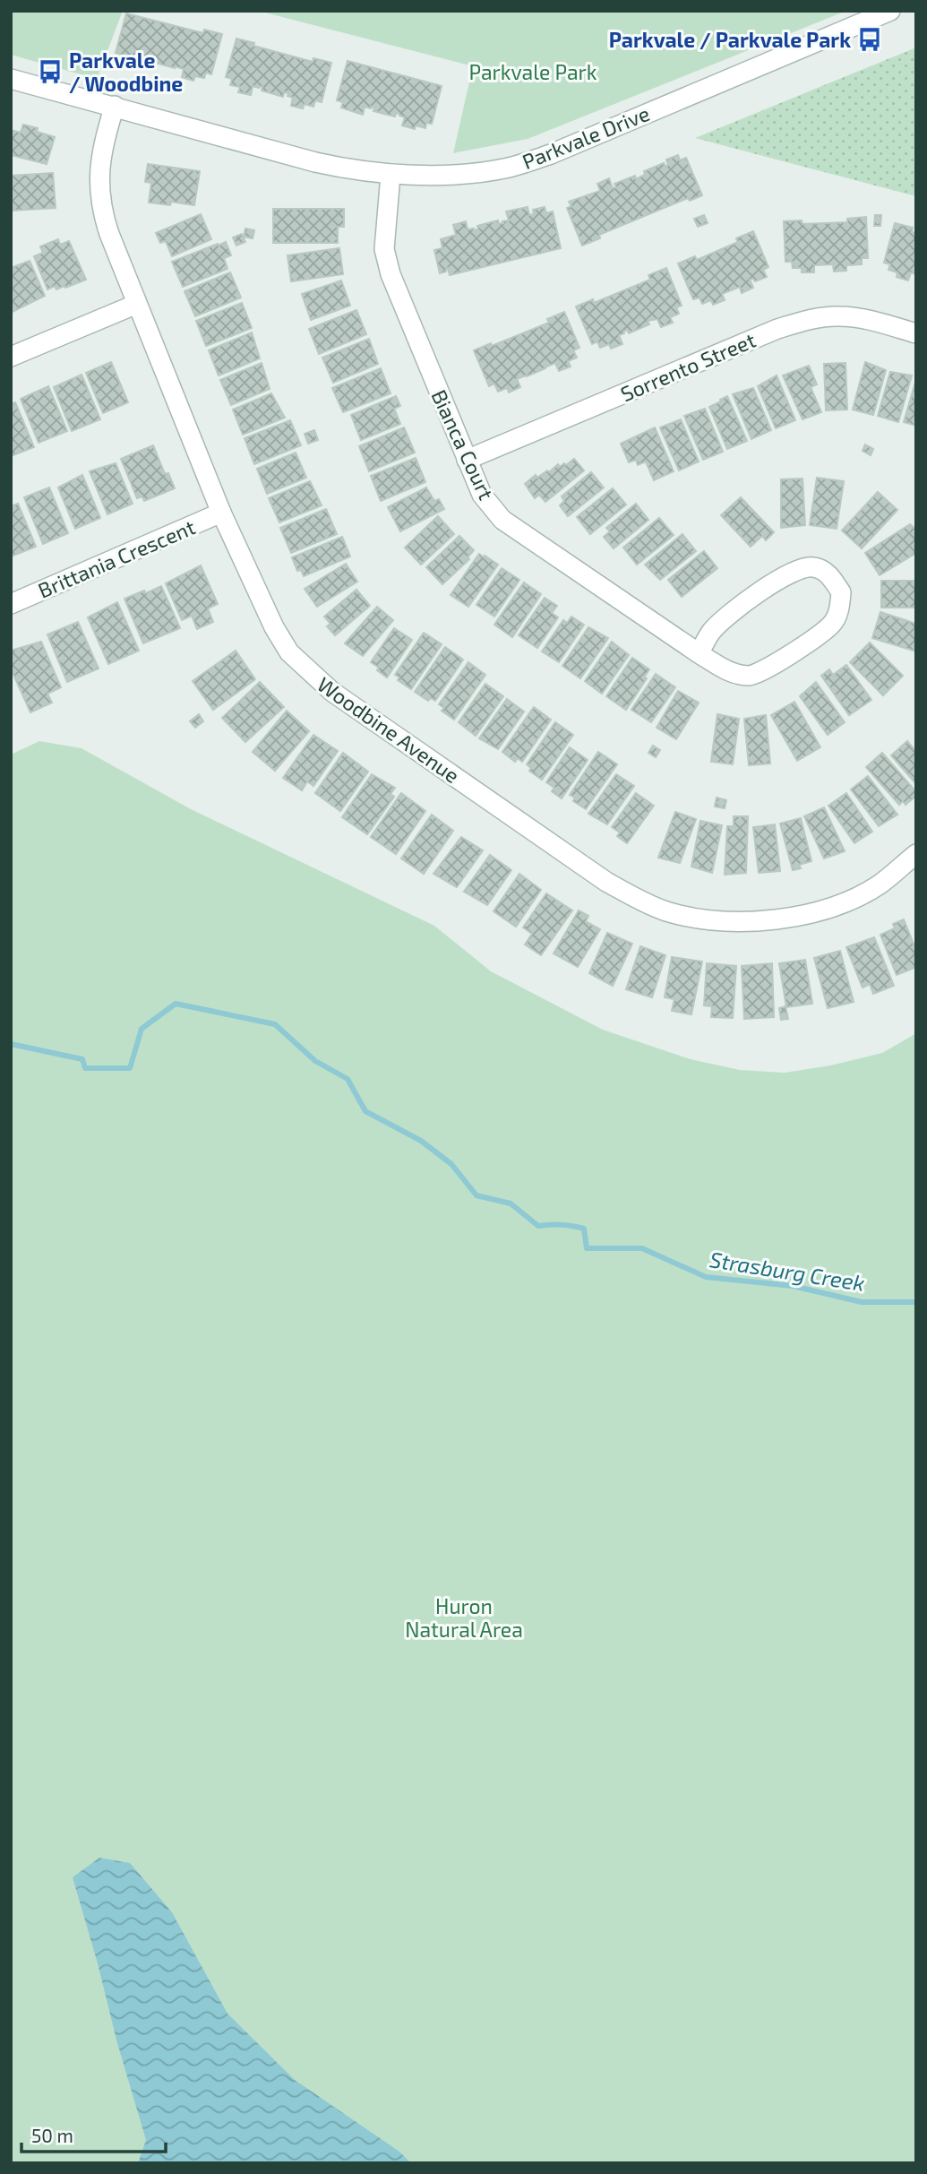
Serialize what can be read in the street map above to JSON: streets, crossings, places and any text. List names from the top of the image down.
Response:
{
  "streets": {
    "street": [
      "Parkvale Drive",
      "Sorrento Street",
      "Bianca Court",
      "Brittania Crescent",
      "Woodbine Avenue"
    ]
  },
  "crossings": [
    ["Parkvale Drive", "Bianca Court"],
    ["Parkvale Drive", "Woodbine Avenue"],
    ["Sorrento Street", "Bianca Court"],
    ["Brittania Crescent", "Woodbine Avenue"]
  ],
  "water": ["Strasburg Creek"],
  "parks": ["Parkvale Park", "Huron Natural Area"],
  "places": {
    "bus stop": ["Parkvale / Parkvale Park", "Parkvale / Woodbine"]
  },
  "scale_bar": "50 m"
}
